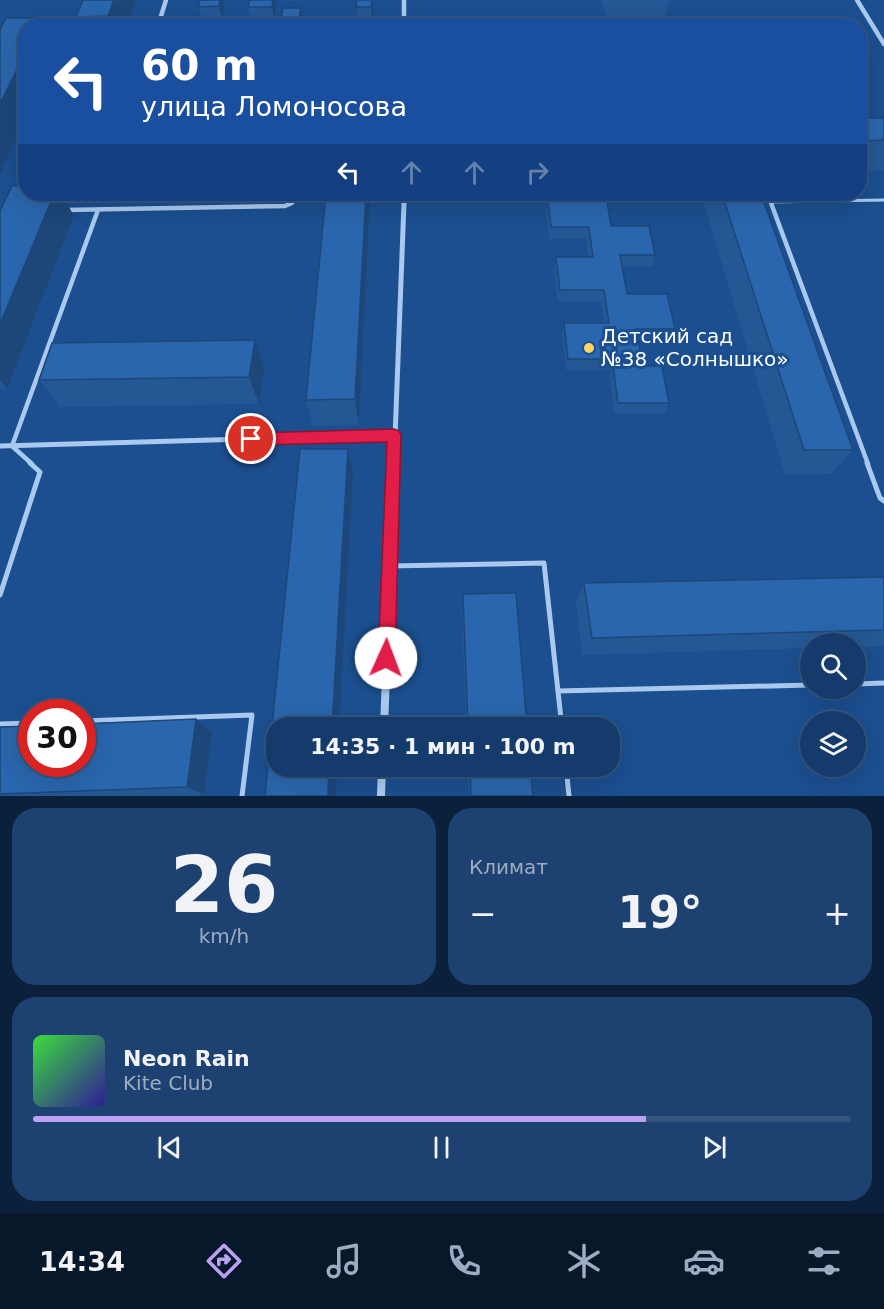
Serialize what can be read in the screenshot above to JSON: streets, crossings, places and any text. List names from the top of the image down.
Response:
{
  "places": ["Детский сад №38 «Солнышко»"],
  "page": {
    "turn": ["60 m", "улица Ломоносова"],
    "limit": "30",
    "trip": "14:35 · 1 мин · 100 m",
    "tile": [
      ["26", "km/h"],
      "Климат"
    ],
    "heat": ["−", "19°", "+"],
    "song": ["Neon Rain", "Kite Club"],
    "tabs": "14:34"
  }
}
